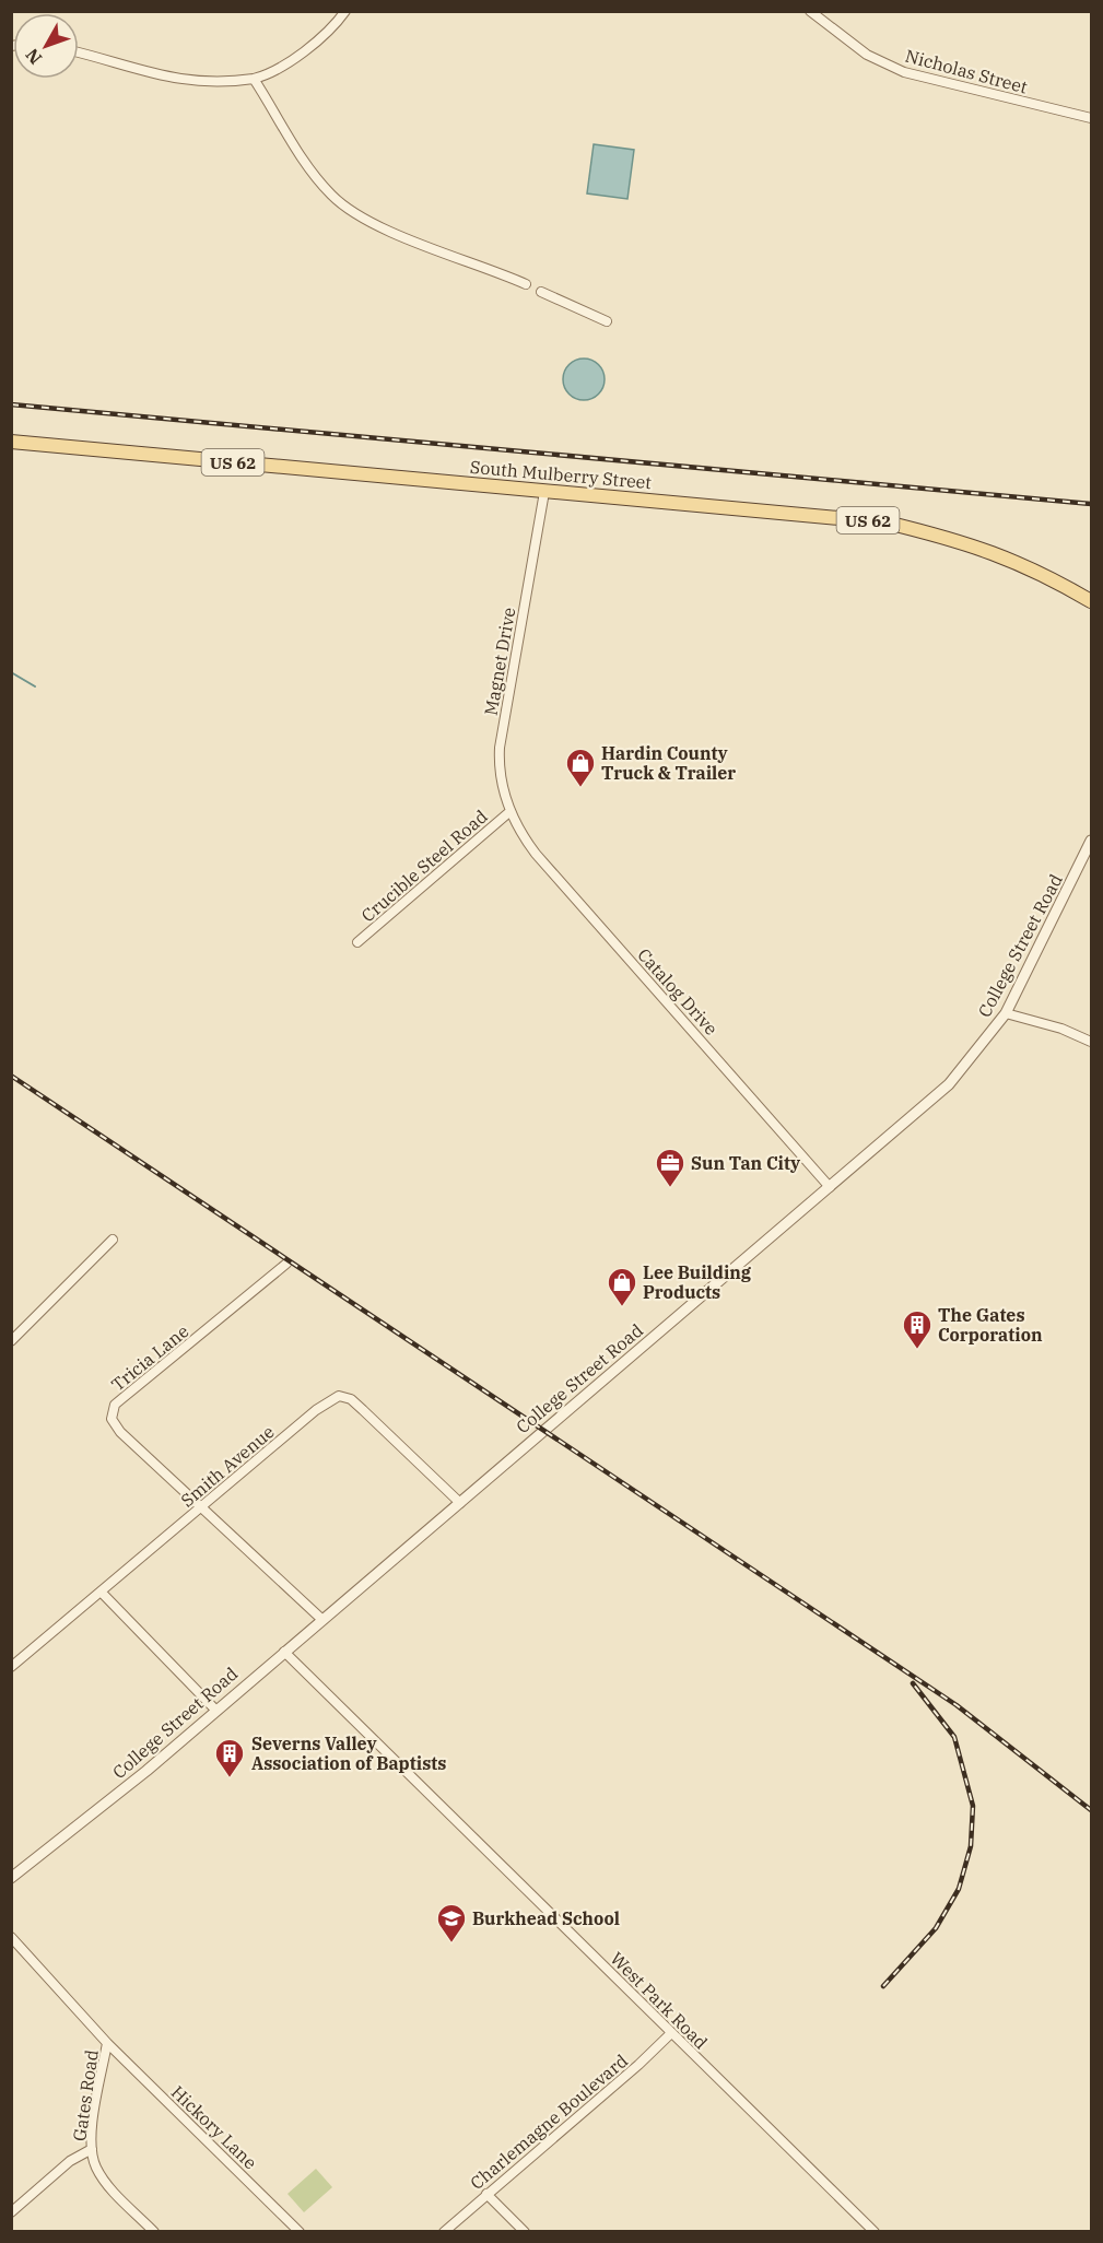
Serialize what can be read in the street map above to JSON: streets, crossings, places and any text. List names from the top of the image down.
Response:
{
  "streets": {
    "main road": ["US 62", "South Mulberry Street"],
    "street": [
      "Nicholas Street",
      "Magnet Drive",
      "Crucible Steel Road",
      "College Street Road",
      "Catalog Drive",
      "Tricia Lane",
      "Smith Avenue",
      "West Park Road",
      "Gates Road",
      "Charlemagne Boulevard",
      "Hickory Lane"
    ]
  },
  "crossings": [
    ["South Mulberry Street", "Magnet Drive"],
    ["Magnet Drive", "Crucible Steel Road"],
    ["Magnet Drive", "Catalog Drive"],
    ["Crucible Steel Road", "Catalog Drive"],
    ["College Street Road", "Catalog Drive"],
    ["College Street Road", "Tricia Lane"],
    ["College Street Road", "Smith Avenue"],
    ["College Street Road", "West Park Road"],
    ["Tricia Lane", "Smith Avenue"],
    ["West Park Road", "Charlemagne Boulevard"],
    ["Gates Road", "Hickory Lane"]
  ],
  "places": {
    "shop": ["Hardin County Truck & Trailer", "Lee Building Products"],
    "office": ["Sun Tan City"],
    "building": ["The Gates Corporation", "Severns Valley Association of Baptists"],
    "school or university": ["Burkhead School"]
  },
  "north": "bottom left"
}
